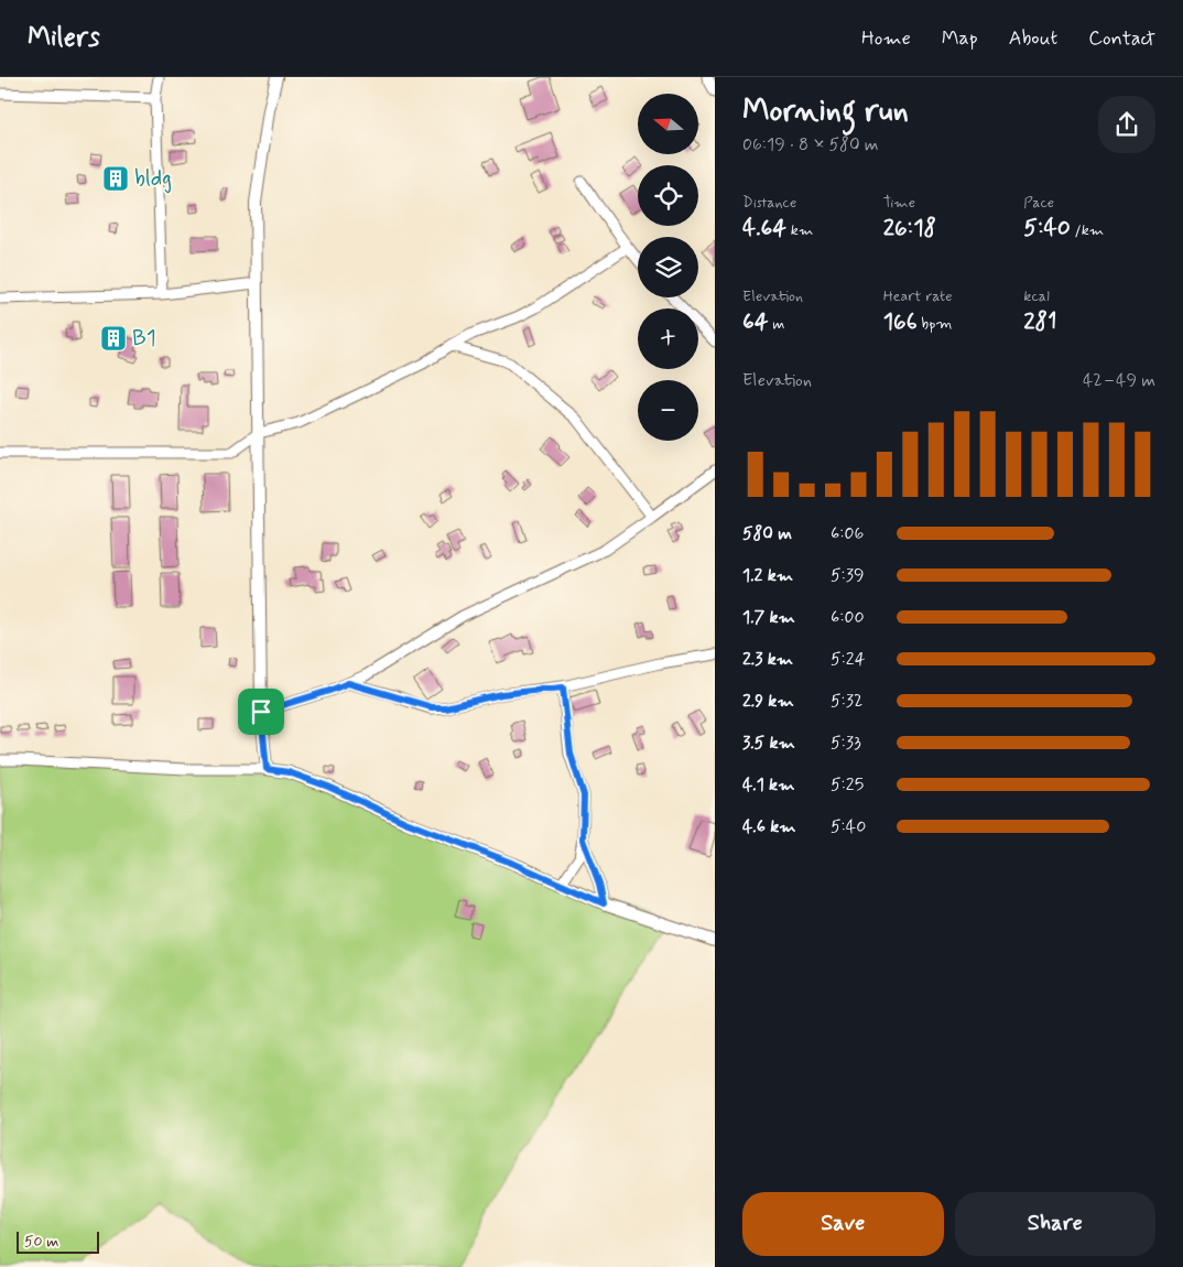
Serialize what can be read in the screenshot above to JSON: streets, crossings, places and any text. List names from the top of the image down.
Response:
{
  "places": {
    "building": ["bldg", "B1"]
  },
  "scale_bar": "50 m",
  "north": "left",
  "page": {
    "header": "Milers",
    "nav": [
      "Home",
      "Map",
      "About",
      "Contact"
    ],
    "heading": ["Morning run", "06:19 · 8 × 580 m"],
    "map_buttons": ["+", "−"],
    "stats": [
      ["Distance", "4.64 km"],
      ["Time", "26:18"],
      ["Pace", "5:40 /km"],
      ["Elevation", "64 m"],
      ["Heart rate", "166 bpm"],
      ["kcal", "281"]
    ],
    "chart": ["Elevation", "42–49 m"],
    "list": [
      {
        "name": "580 m",
        "note": "6:06"
      },
      {
        "name": "1.2 km",
        "note": "5:39"
      },
      {
        "name": "1.7 km",
        "note": "6:00"
      },
      {
        "name": "2.3 km",
        "note": "5:24"
      },
      {
        "name": "2.9 km",
        "note": "5:32"
      },
      {
        "name": "3.5 km",
        "note": "5:33"
      },
      {
        "name": "4.1 km",
        "note": "5:25"
      },
      {
        "name": "4.6 km",
        "note": "5:40"
      }
    ],
    "buttons": ["Save", "Share"],
    "scale": "50 m"
  }
}
